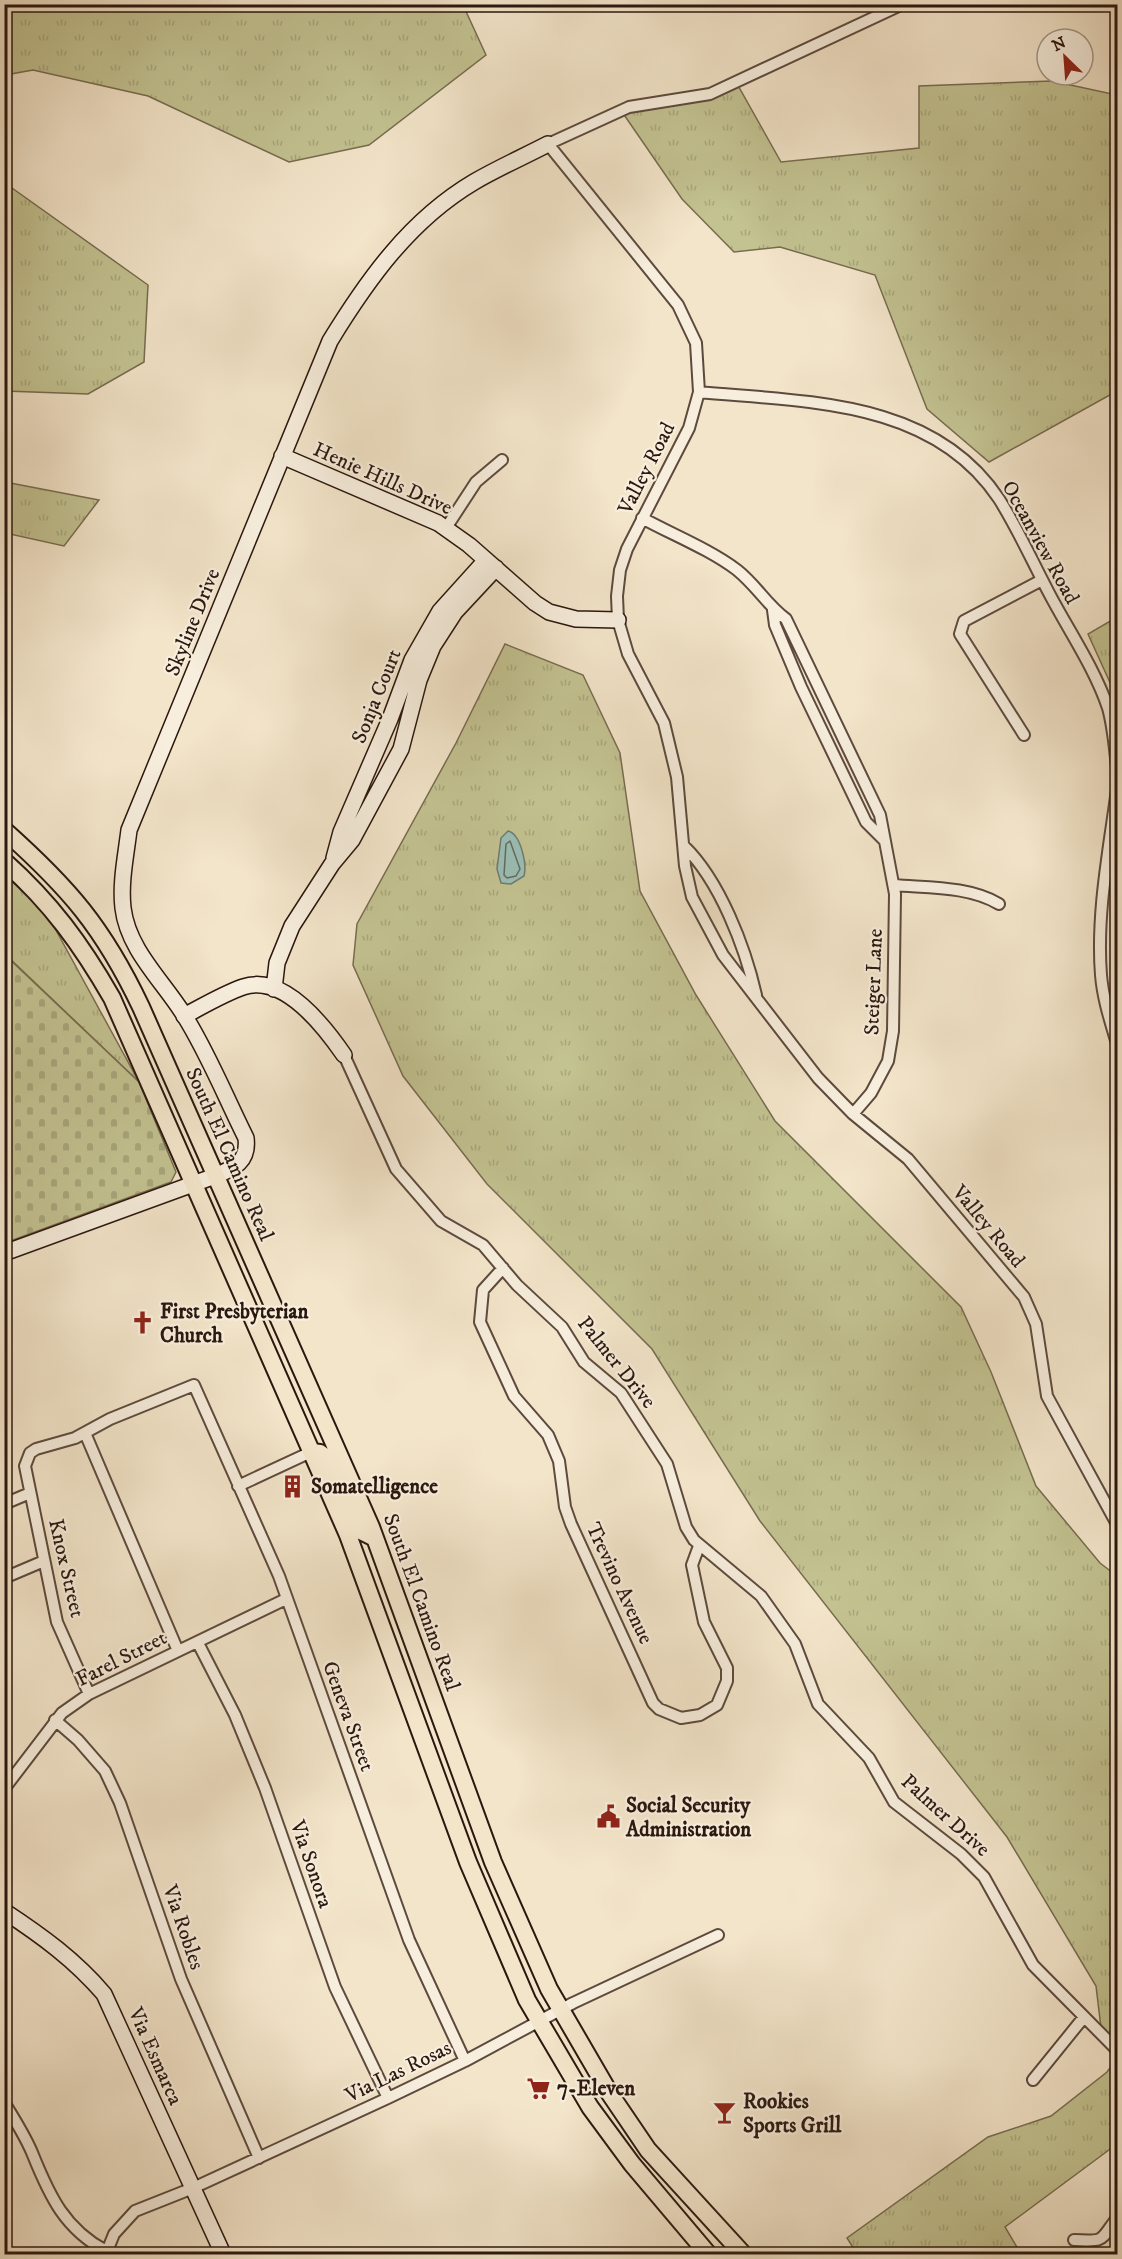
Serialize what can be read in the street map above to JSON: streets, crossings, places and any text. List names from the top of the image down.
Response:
{
  "streets": {
    "main road": ["South El Camino Real"],
    "street": [
      "Valley Road",
      "Henie Hills Drive",
      "Oceanview Road",
      "Skyline Drive",
      "Sonja Court",
      "Steiger Lane",
      "Palmer Drive",
      "Knox Street",
      "Trevino Avenue",
      "Farel Street",
      "Geneva Street",
      "Via Sonora",
      "Via Robles",
      "Via Esmarca",
      "Via Las Rosas"
    ]
  },
  "crossings": [
    ["Valley Road", "Henie Hills Drive"],
    ["Valley Road", "Oceanview Road"],
    ["Valley Road", "Skyline Drive"],
    ["Valley Road", "Steiger Lane"],
    ["Henie Hills Drive", "Skyline Drive"],
    ["Henie Hills Drive", "Sonja Court"],
    ["Skyline Drive", "South El Camino Real"],
    ["Skyline Drive", "Palmer Drive"],
    ["Sonja Court", "Palmer Drive"],
    ["South El Camino Real", "Via Las Rosas"],
    ["Palmer Drive", "Trevino Avenue"],
    ["Knox Street", "Farel Street"],
    ["Knox Street", "Geneva Street"],
    ["Farel Street", "Geneva Street"],
    ["Farel Street", "Via Sonora"],
    ["Farel Street", "Via Robles"],
    ["Geneva Street", "Via Las Rosas"],
    ["Via Sonora", "Via Las Rosas"],
    ["Via Robles", "Via Las Rosas"],
    ["Via Esmarca", "Via Las Rosas"]
  ],
  "places": {
    "church": ["First Presbyterian Church"],
    "building": ["Somatelligence"],
    "public building": ["Social Security Administration"],
    "supermarket": ["7-Eleven"],
    "bar": ["Rookies Sports Grill"]
  },
  "north": "top left"
}
